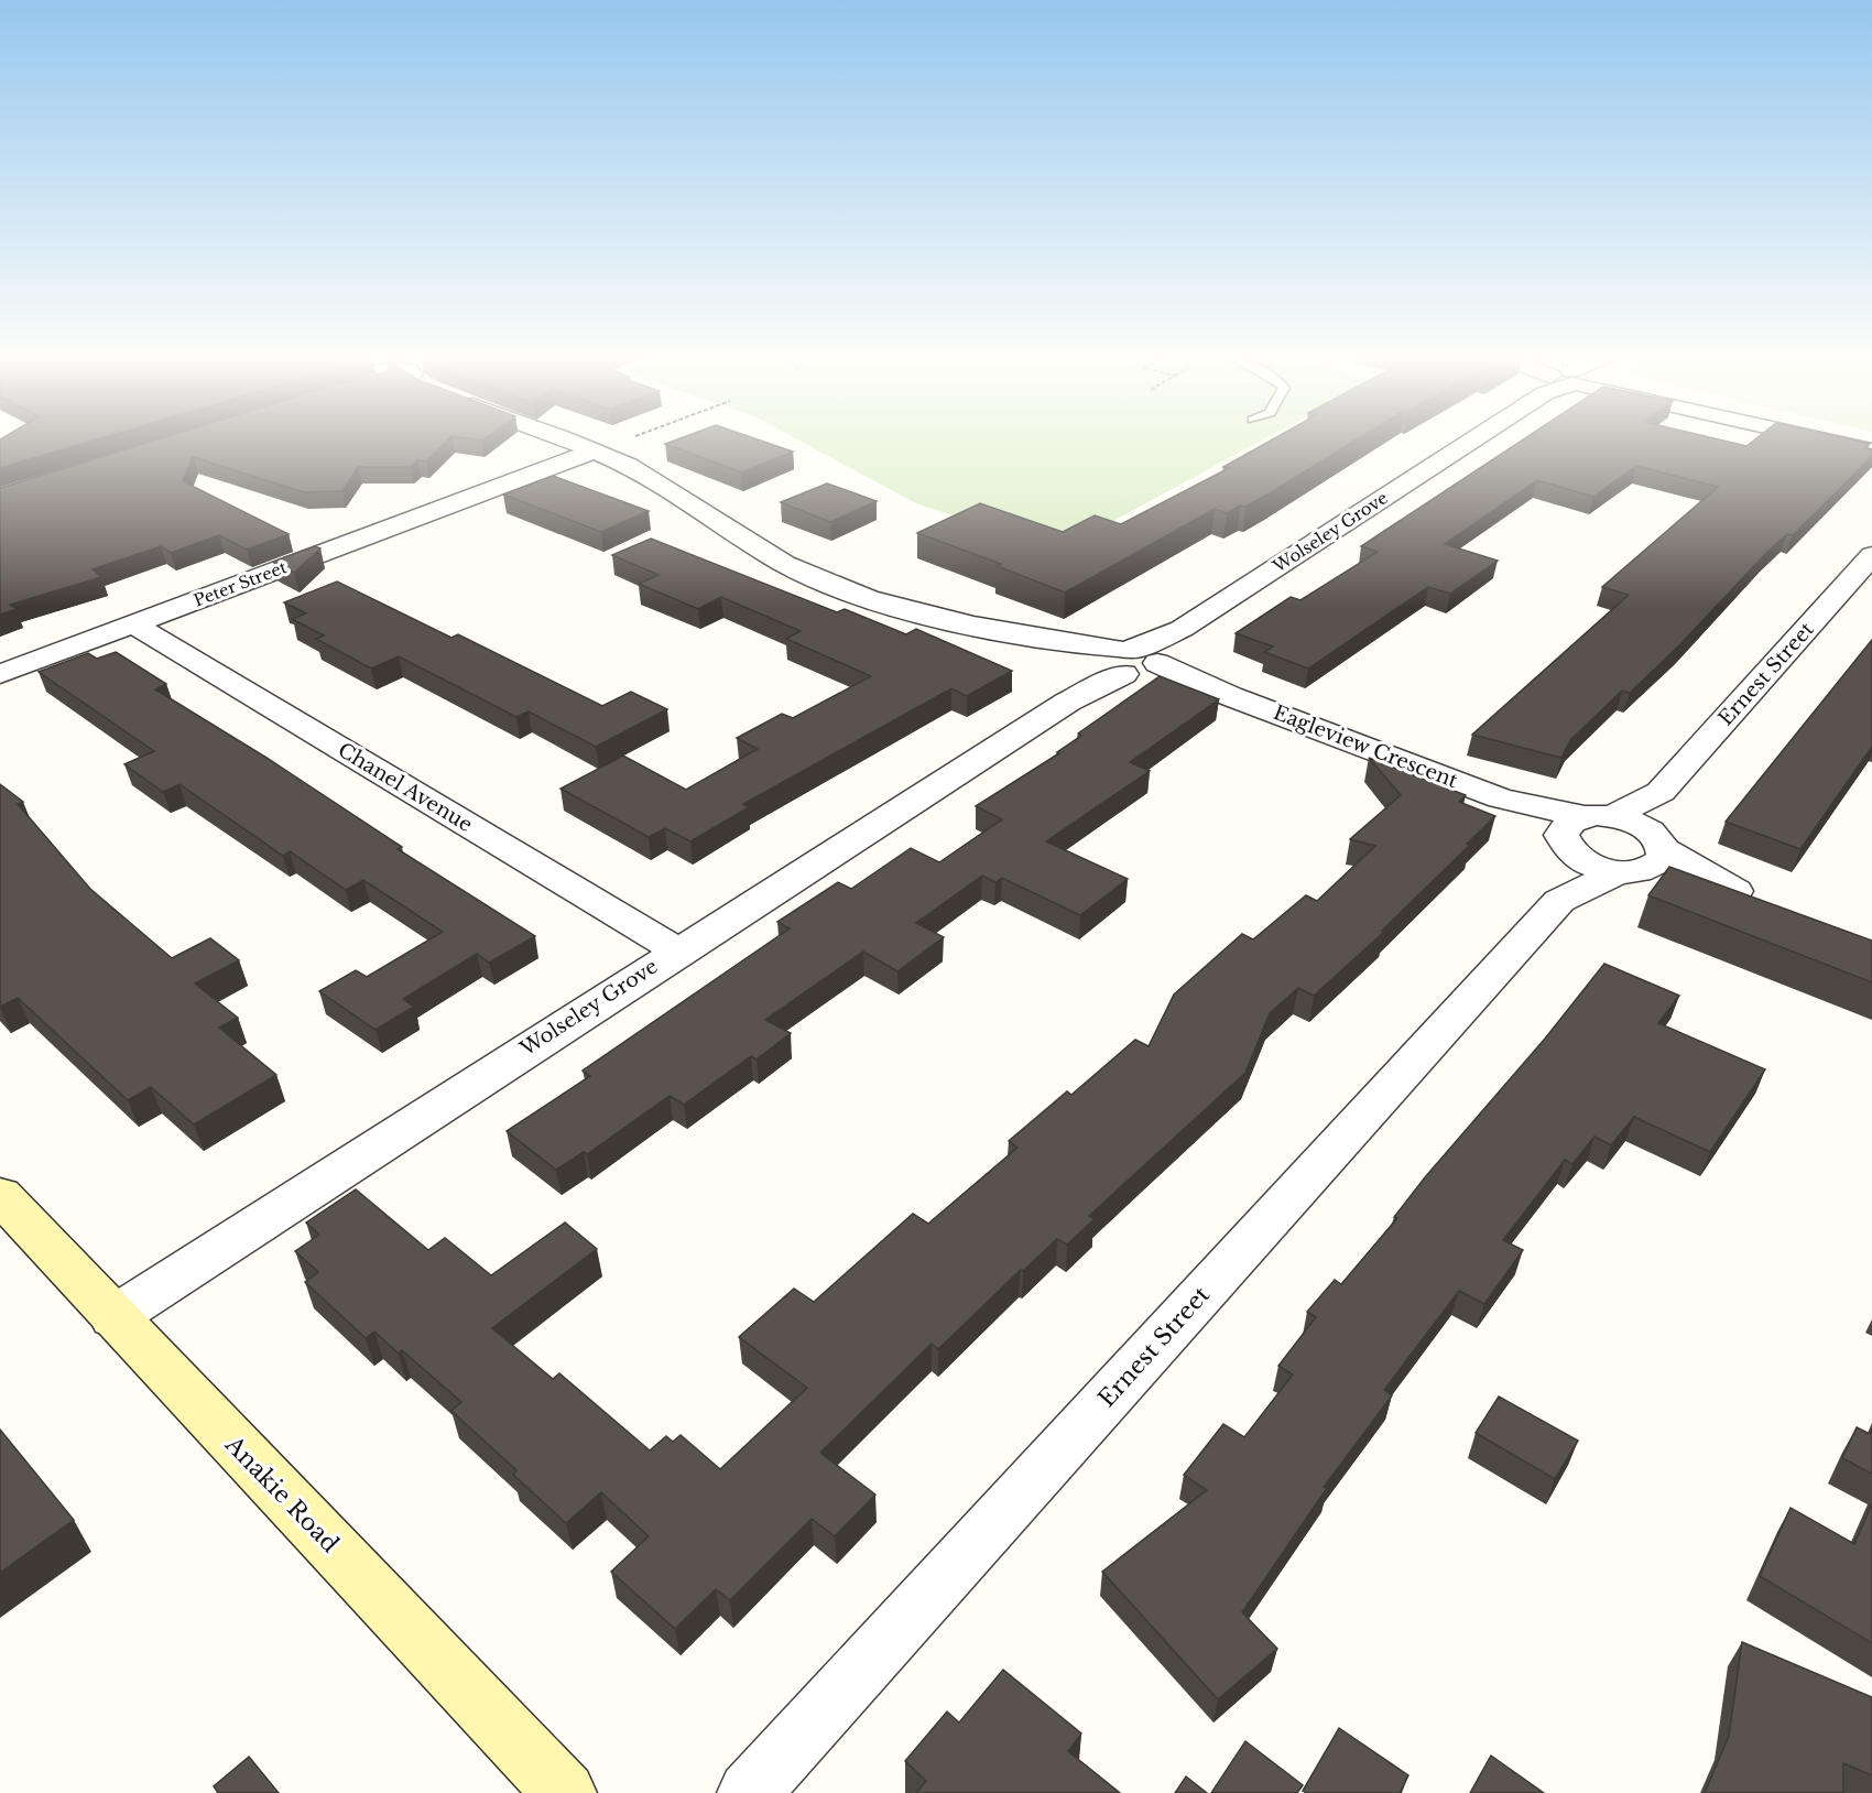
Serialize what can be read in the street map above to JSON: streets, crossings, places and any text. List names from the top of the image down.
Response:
{
  "streets": {
    "main road": ["Anakie Road"],
    "street": [
      "Wolseley Grove",
      "Peter Street",
      "Ernest Street",
      "Eagleview Crescent",
      "Chanel Avenue"
    ]
  },
  "crossings": [
    ["Wolseley Grove", "Eagleview Crescent"],
    ["Wolseley Grove", "Chanel Avenue"],
    ["Wolseley Grove", "Anakie Road"],
    ["Peter Street", "Eagleview Crescent"],
    ["Peter Street", "Chanel Avenue"],
    ["Ernest Street", "Eagleview Crescent"]
  ]
}
